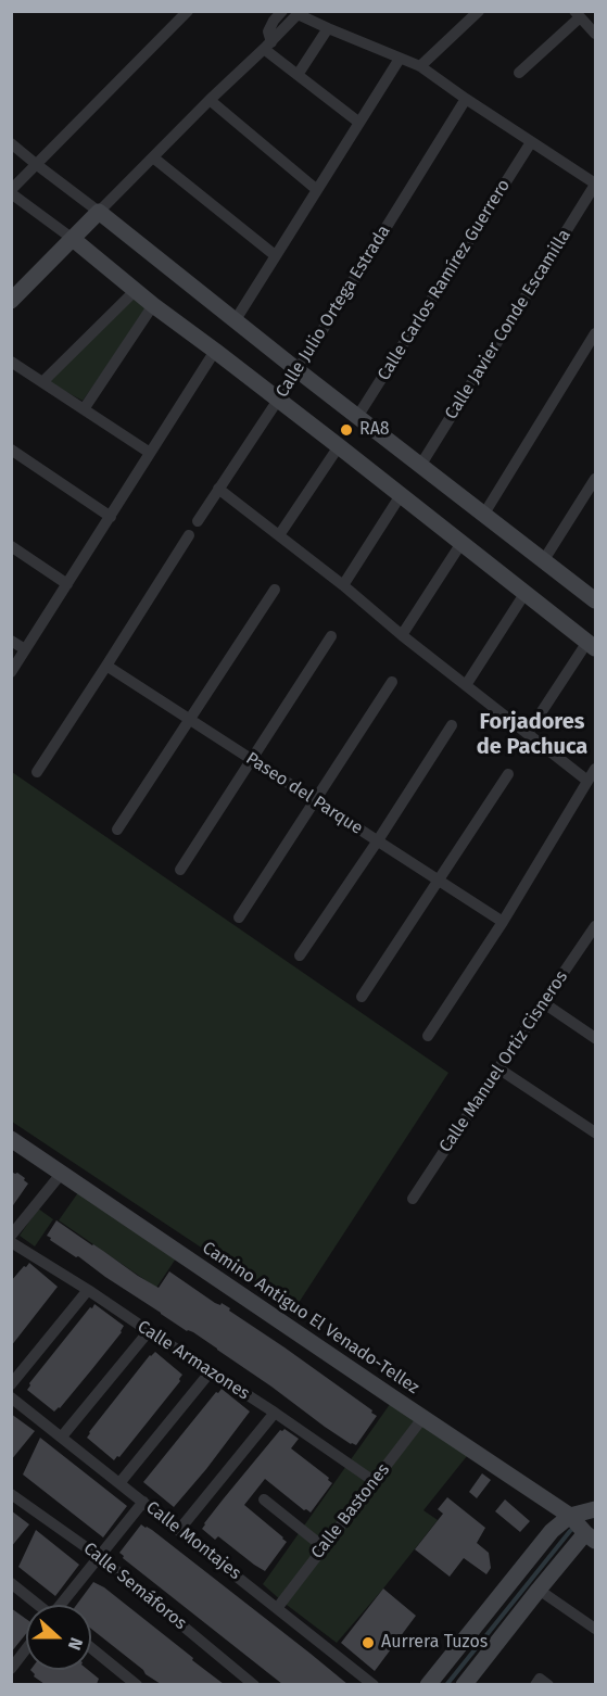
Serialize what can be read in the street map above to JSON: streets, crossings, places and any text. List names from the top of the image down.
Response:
{
  "streets": {
    "street": [
      "Calle Carlos Ramírez Guerrero",
      "Calle Julio Ortega Estrada",
      "Calle Javier Conde Escamilla",
      "Paseo del Parque",
      "Calle Manuel Ortiz Cisneros",
      "Camino Antiguo El Venado-Tellez",
      "Calle Armazones",
      "Calle Bastones",
      "Calle Montajes",
      "Calle Semáforos"
    ]
  },
  "crossings": [
    ["Camino Antiguo El Venado-Tellez", "Calle Bastones"],
    ["Calle Armazones", "Calle Bastones"],
    ["Calle Bastones", "Calle Montajes"]
  ],
  "districts": ["Forjadores de Pachuca"],
  "places": ["RA8", "Aurrera Tuzos"],
  "north": "right"
}
